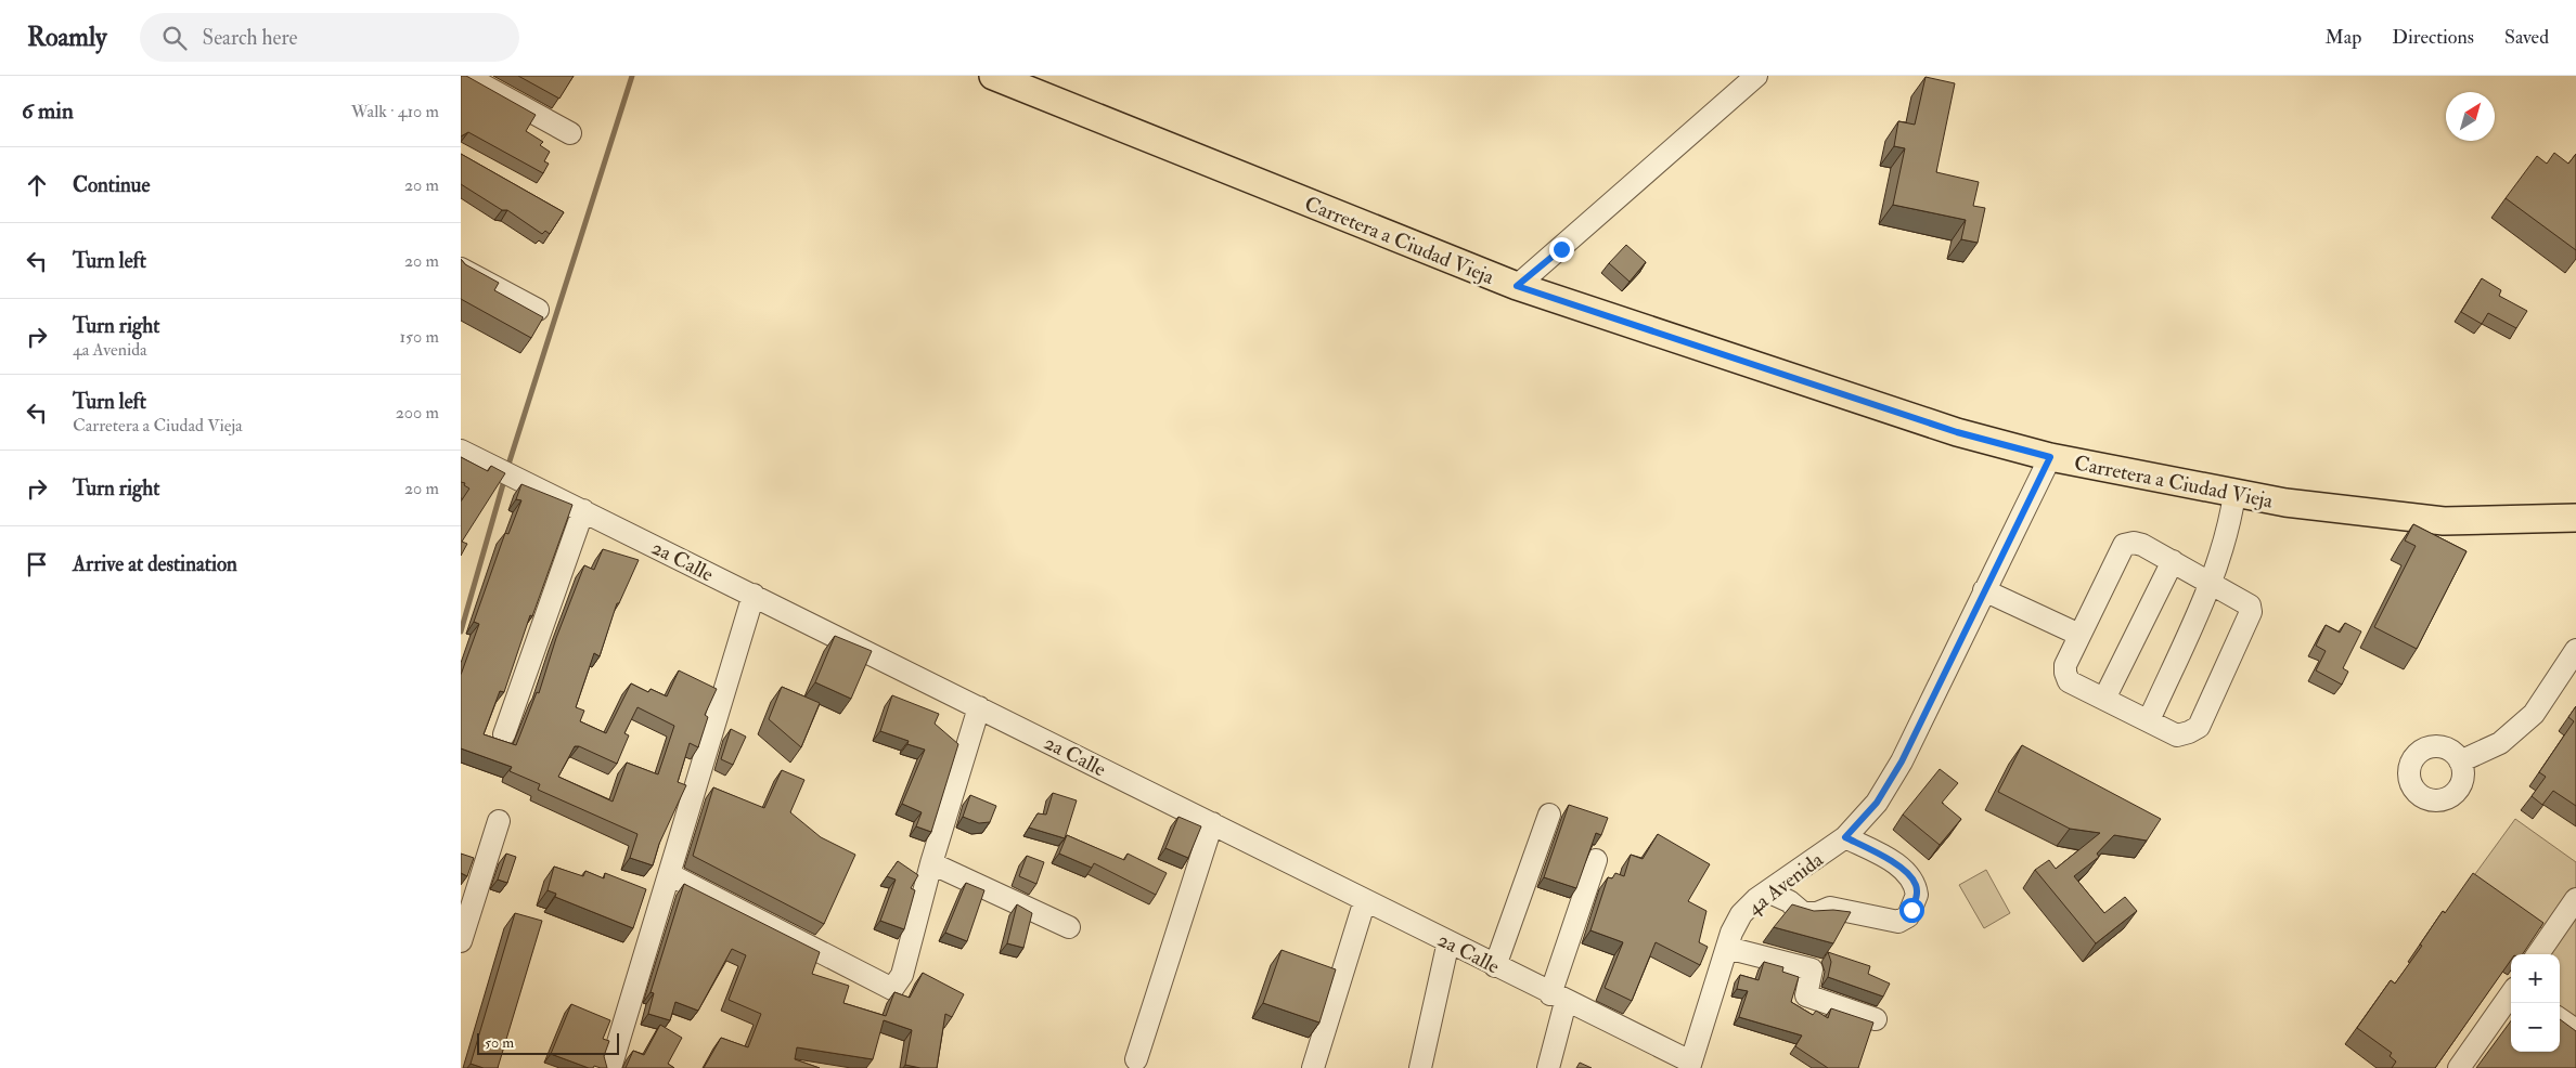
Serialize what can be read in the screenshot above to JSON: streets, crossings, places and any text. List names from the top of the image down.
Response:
{
  "streets": {
    "main road": ["Carretera a Ciudad Vieja"],
    "street": ["2a Calle", "4a Avenida"]
  },
  "crossings": [
    ["Carretera a Ciudad Vieja", "4a Avenida"],
    ["2a Calle", "4a Avenida"]
  ],
  "scale_bar": "50 m",
  "north": "top right",
  "page": {
    "header": "Roamly",
    "search": "Search here",
    "nav": ["Map", "Directions", "Saved"],
    "heading": ["6 min", "Walk · 410 m"],
    "list": [
      ["Continue", "20 m"],
      ["Turn left", "20 m"],
      ["Turn right", "4a Avenida", "150 m"],
      ["Turn left", "Carretera a Ciudad Vieja", "200 m"],
      ["Turn right", "20 m"],
      "Arrive at destination"
    ],
    "map_buttons": ["+", "−"],
    "scale": "50 m"
  }
}
